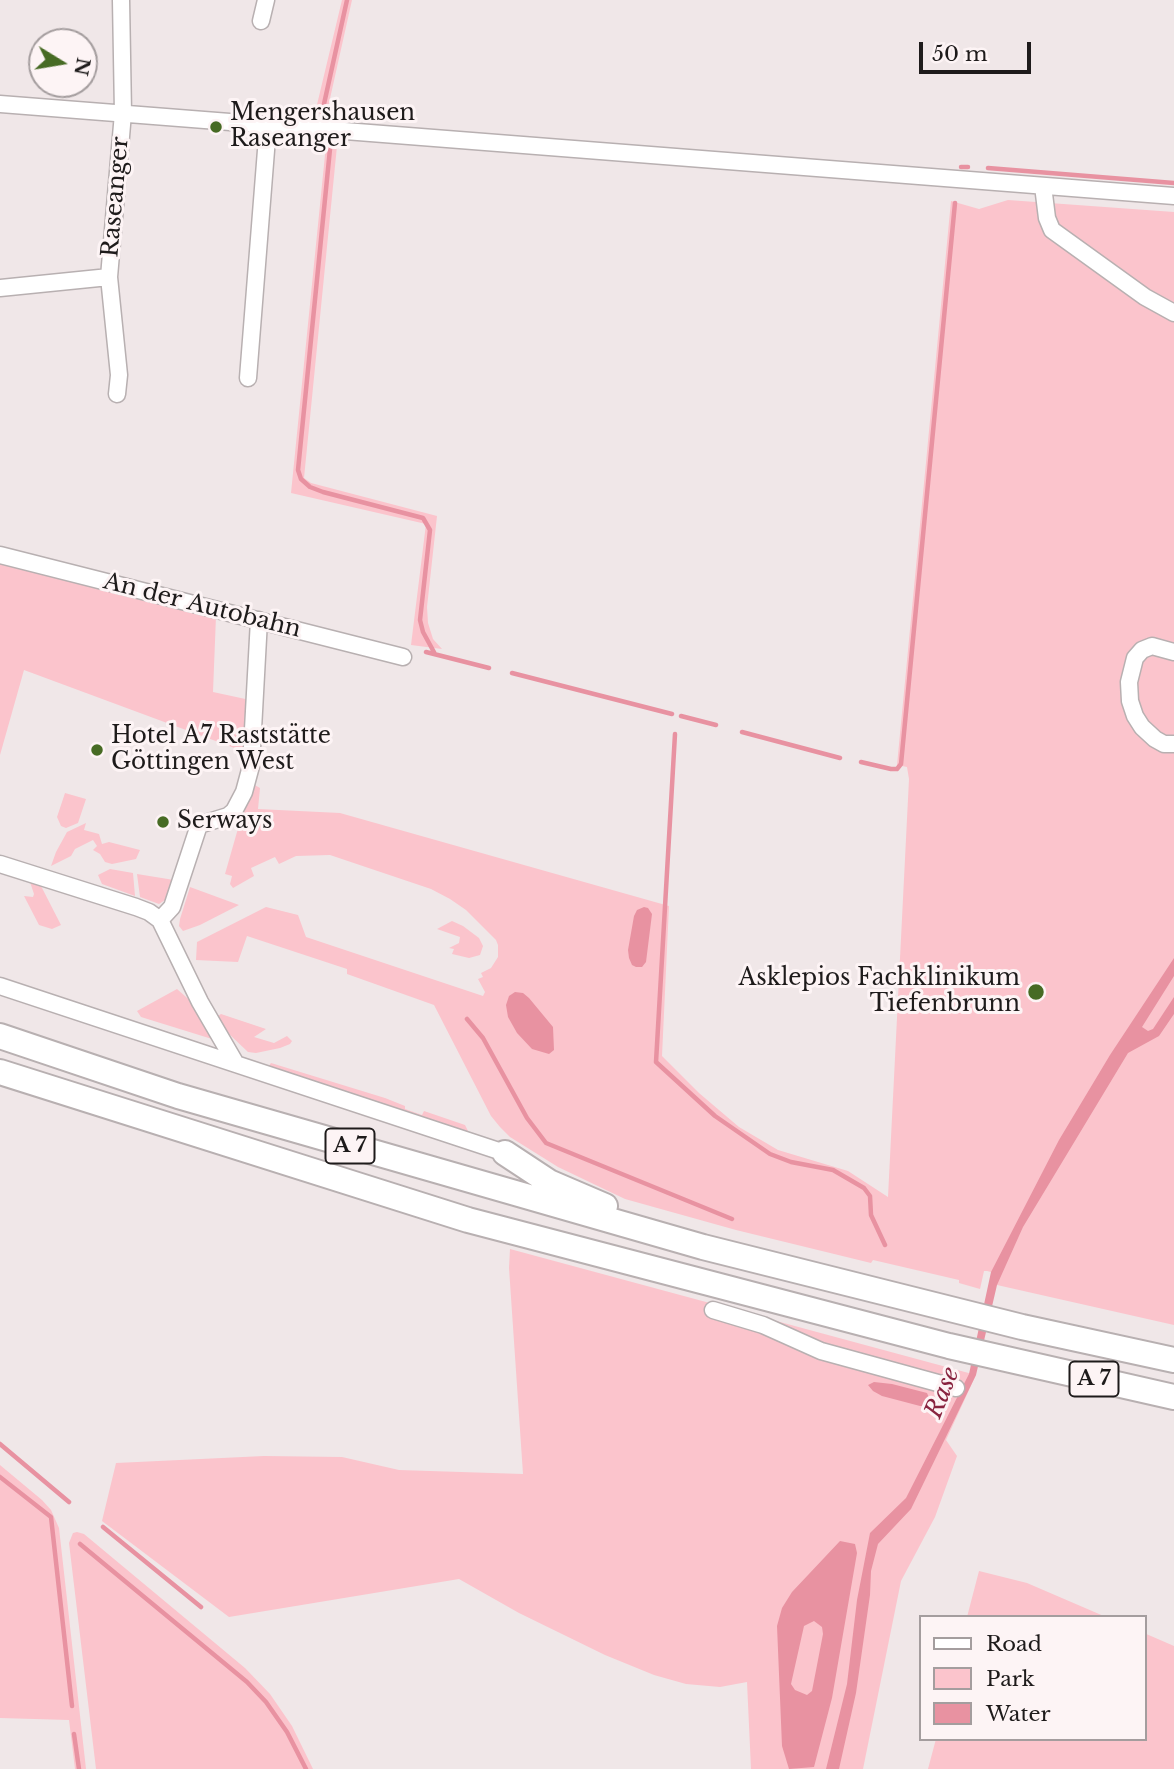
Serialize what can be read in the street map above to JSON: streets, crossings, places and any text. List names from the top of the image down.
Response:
{
  "streets": {
    "highway": ["A 7"],
    "street": ["Raseanger", "An der Autobahn"]
  },
  "water": ["Rase"],
  "places": [
    "Mengershausen Raseanger",
    "Hotel A7 Raststätte Göttingen West",
    "Serways",
    "Asklepios Fachklinikum Tiefenbrunn"
  ],
  "legend": ["Road", "Park", "Water"],
  "scale_bar": "50 m",
  "north": "right"
}
